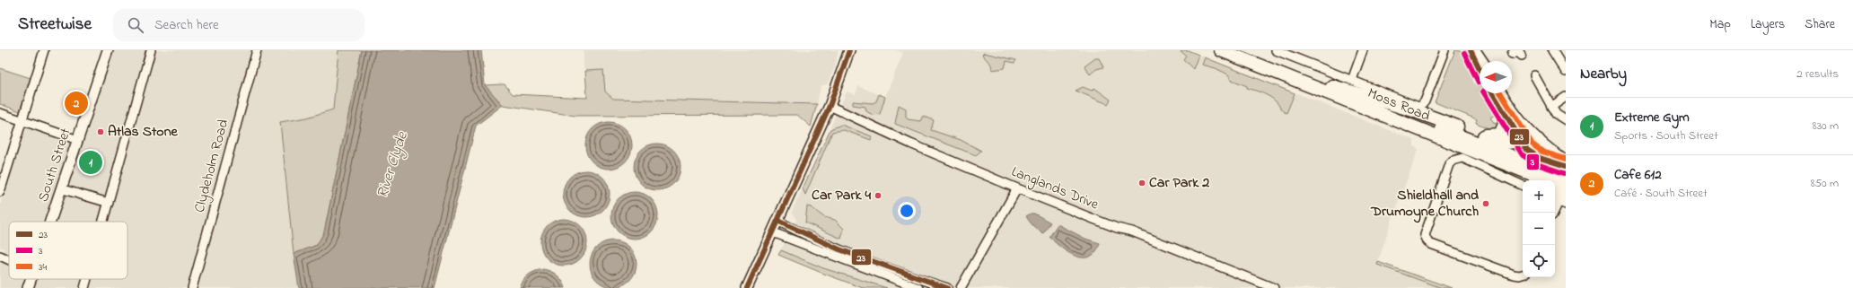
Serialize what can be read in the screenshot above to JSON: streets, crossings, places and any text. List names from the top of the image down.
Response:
{
  "streets": {
    "main road": ["Moss Road"],
    "street": ["South Street", "Clydeholm Road", "Langlands Drive"]
  },
  "water": ["River Clyde"],
  "places": [
    "Atlas Stone",
    "Car Park 2",
    "Car Park 4",
    "Shieldhall and Drumoyne Church"
  ],
  "lines": ["transit line 23", "transit line 3", "transit line 34"],
  "legend": ["23", "3", "34"],
  "north": "left",
  "page": {
    "header": "Streetwise",
    "search": "Search here",
    "nav": ["Map", "Layers", "Share"],
    "heading": ["Nearby", "2 results"],
    "pins": ["2", "1"],
    "list": [
      {
        "mark": "1",
        "name": "Extreme Gym",
        "note": "Sports · South Street",
        "value": "830 m"
      },
      {
        "mark": "2",
        "name": "Cafe 612",
        "note": "Café · South Street",
        "value": "850 m"
      }
    ],
    "map_buttons": ["+", "−"]
  }
}
